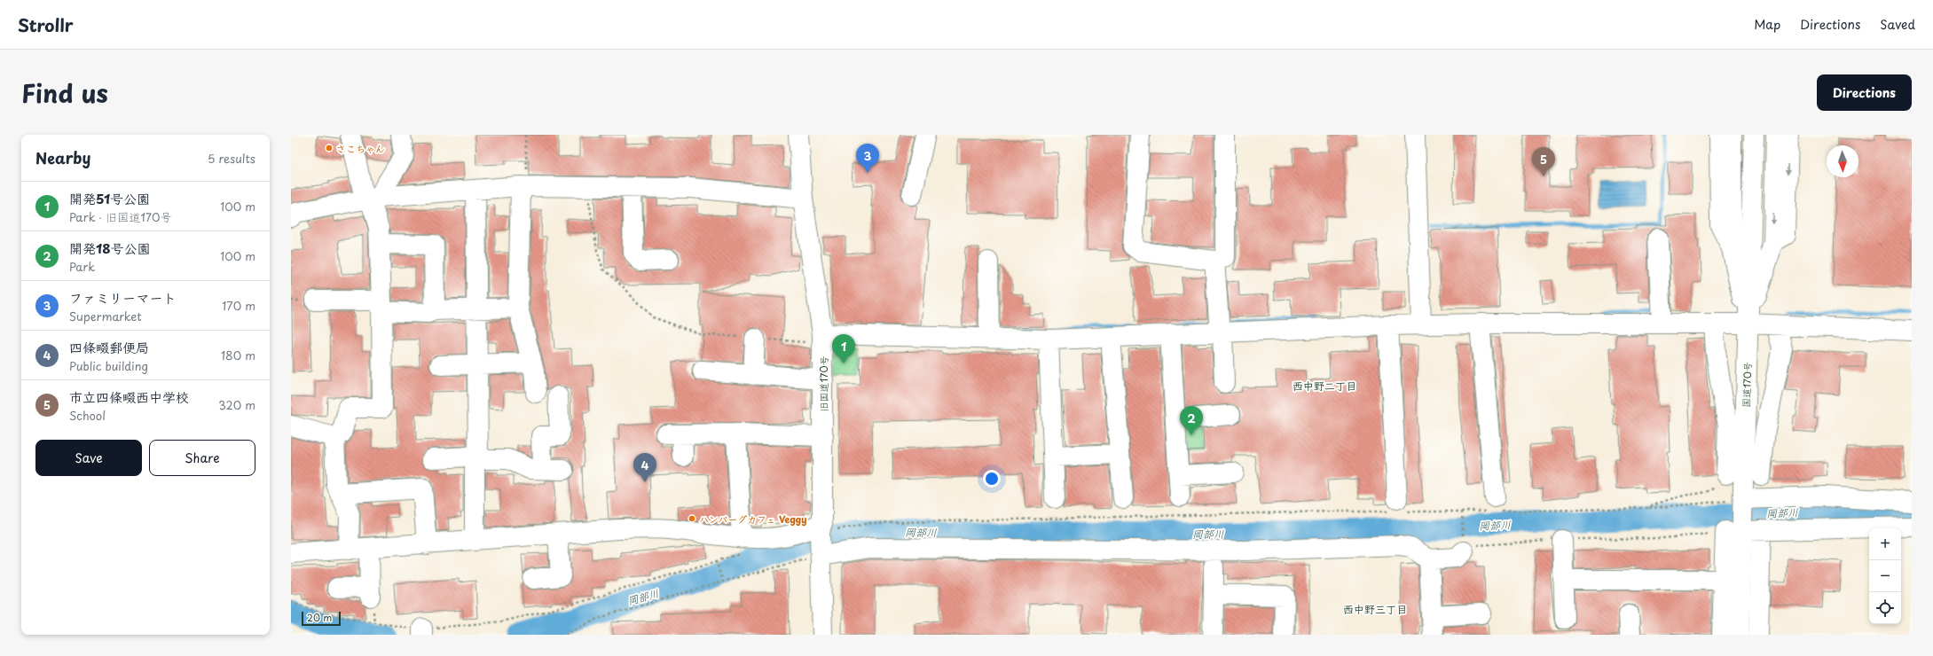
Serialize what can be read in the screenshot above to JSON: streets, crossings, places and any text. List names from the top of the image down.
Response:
{
  "streets": {
    "main road": ["旧国道170号", "国道170号"]
  },
  "districts": ["西中野二丁目", "西中野三丁目"],
  "water": ["岡部川"],
  "places": ["さこちゃん", "ハンバーグカフェ Veggy"],
  "scale_bar": "20 m",
  "north": "bottom",
  "page": {
    "header": "Strollr",
    "nav": ["Map", "Directions", "Saved"],
    "title": "Find us",
    "buttons": [
      "Directions",
      ["Save", "Share"]
    ],
    "heading": ["Nearby", "5 results"],
    "pins": [
      "3",
      "5",
      "1",
      "2",
      "4"
    ],
    "list": [
      {
        "mark": "1",
        "name": "開発51号公園",
        "note": "Park · 旧国道170号",
        "value": "100 m"
      },
      {
        "mark": "2",
        "name": "開発18号公園",
        "note": "Park",
        "value": "100 m"
      },
      {
        "mark": "3",
        "name": "ファミリーマート",
        "note": "Supermarket",
        "value": "170 m"
      },
      {
        "mark": "4",
        "name": "四條畷郵便局",
        "note": "Public building",
        "value": "180 m"
      },
      {
        "mark": "5",
        "name": "市立四條畷西中学校",
        "note": "School",
        "value": "320 m"
      }
    ],
    "map_buttons": ["+", "−"],
    "scale": "20 m"
  }
}
